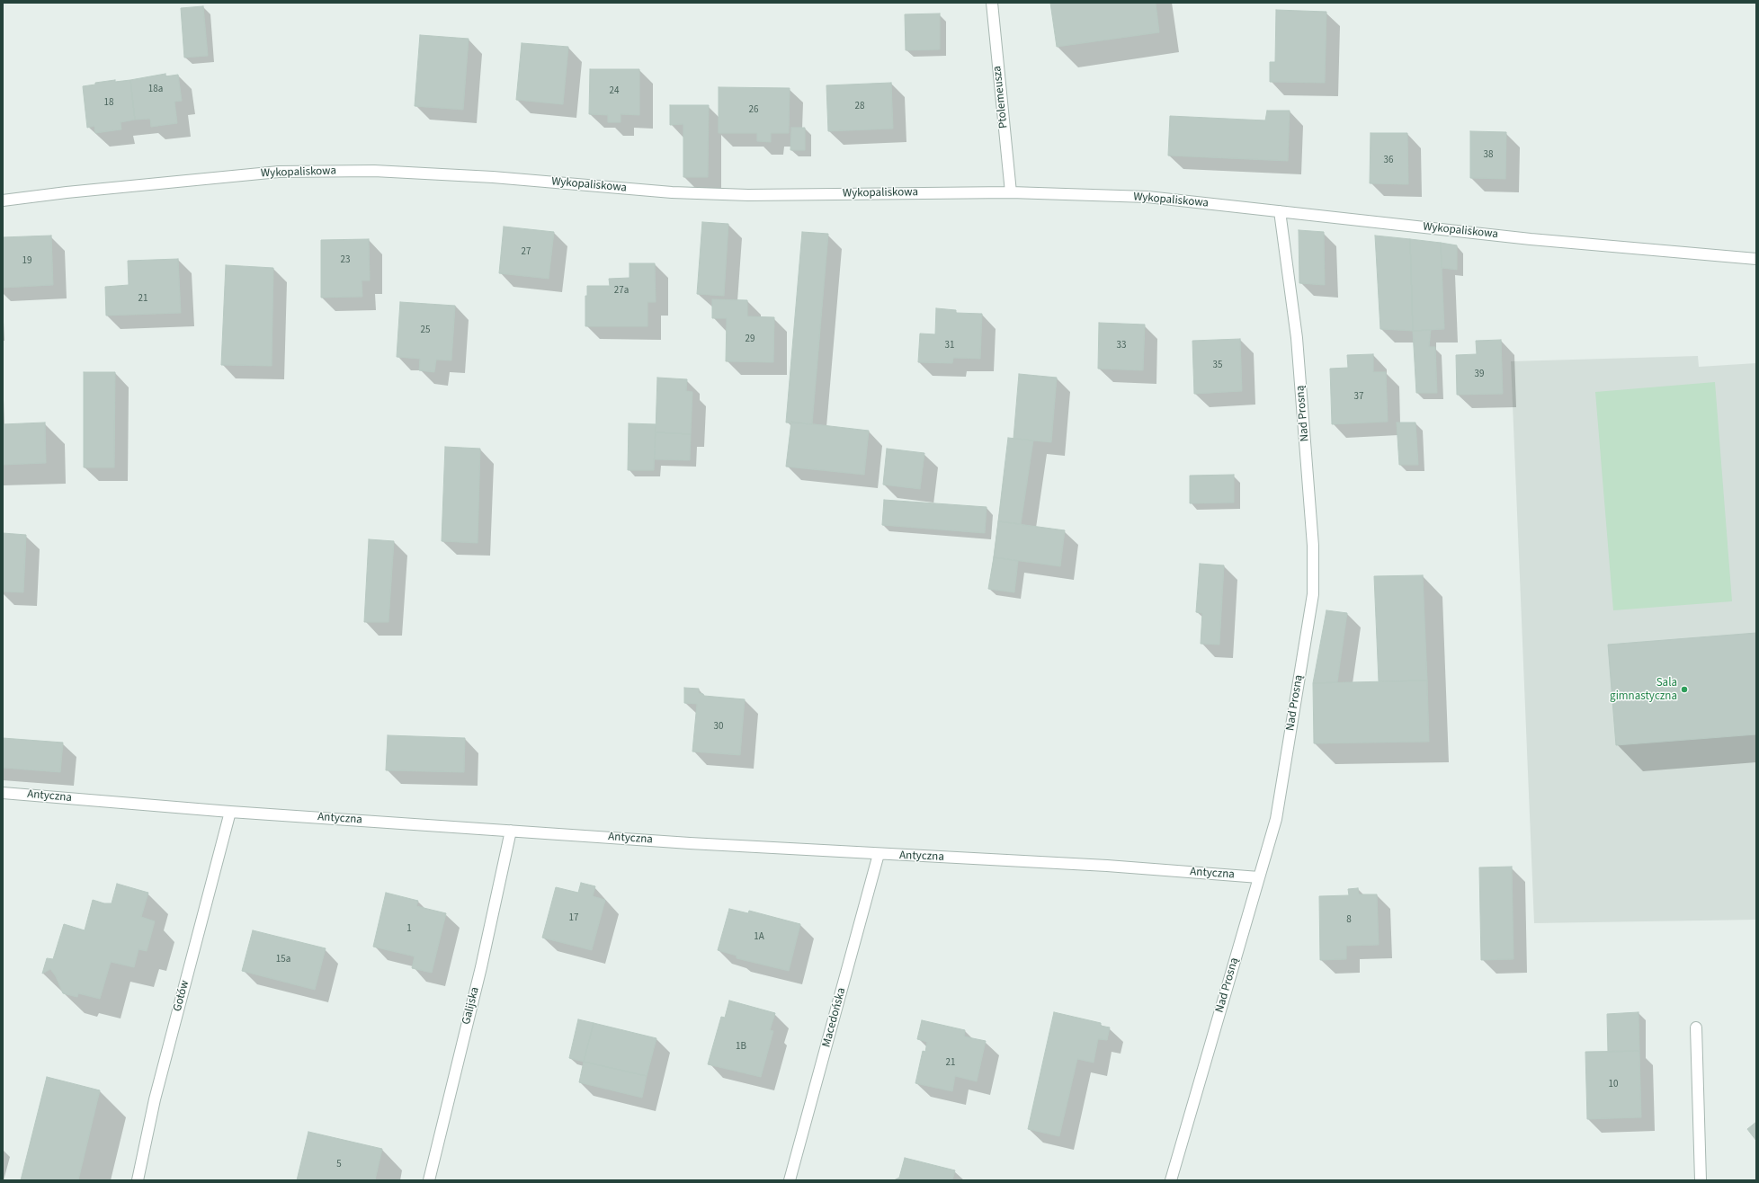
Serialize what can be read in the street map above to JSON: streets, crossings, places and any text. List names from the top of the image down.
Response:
{
  "streets": {
    "street": [
      "Ptolemeusza",
      "Wykopaliskowa",
      "Nad Prosną",
      "Antyczna",
      "Gotów",
      "Galijska",
      "Macedońska"
    ]
  },
  "crossings": [
    ["Ptolemeusza", "Wykopaliskowa"],
    ["Wykopaliskowa", "Nad Prosną"],
    ["Nad Prosną", "Antyczna"],
    ["Antyczna", "Gotów"],
    ["Antyczna", "Galijska"],
    ["Antyczna", "Macedońska"]
  ],
  "places": ["Sala gimnastyczna"],
  "house_numbers": [
    "18a",
    "24",
    "18",
    "28",
    "26",
    "38",
    "36",
    "27",
    "23",
    "19",
    "27a",
    "21",
    "25",
    "29",
    "31",
    "33",
    "35",
    "39",
    "37",
    "30",
    "17",
    "8",
    "1",
    "1A",
    "15a",
    "1B",
    "21",
    "10",
    "5"
  ]
}
